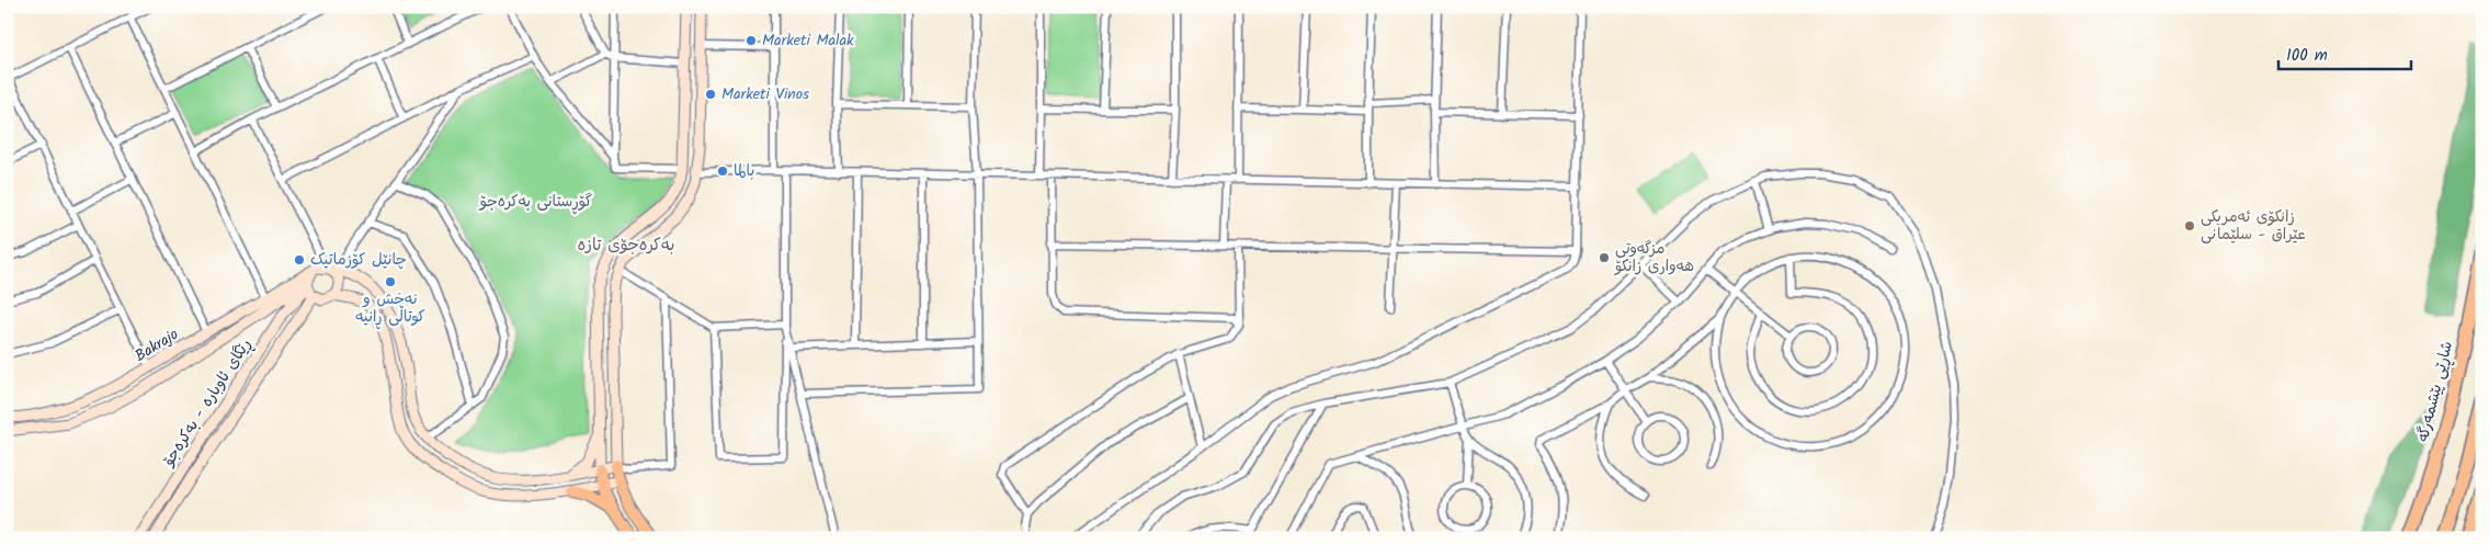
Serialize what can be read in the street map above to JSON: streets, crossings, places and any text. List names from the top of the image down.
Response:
{
  "streets": {
    "highway": ["شاڕێی پێشمەرگە"],
    "main road": ["Bakrajo", "ڕێگای ئاوبارە - بەکرەجۆ"]
  },
  "crossings": [
    ["Bakrajo", "ڕێگای ئاوبارە - بەکرەجۆ"]
  ],
  "districts": ["بەکرەجۆی تازە"],
  "parks": ["گۆڕستانی بەکرەجۆ"],
  "places": [
    "Marketi Malak",
    "Marketi Vinos",
    "بالما",
    "زانکۆی ئەمریکی عێراق - سلێمانی",
    "مزگەوتی هەواری زانکۆ",
    "چانێل کۆزماتیک",
    "نەخش و کوتاڵی ڕانیە"
  ],
  "scale_bar": "100 m"
}
